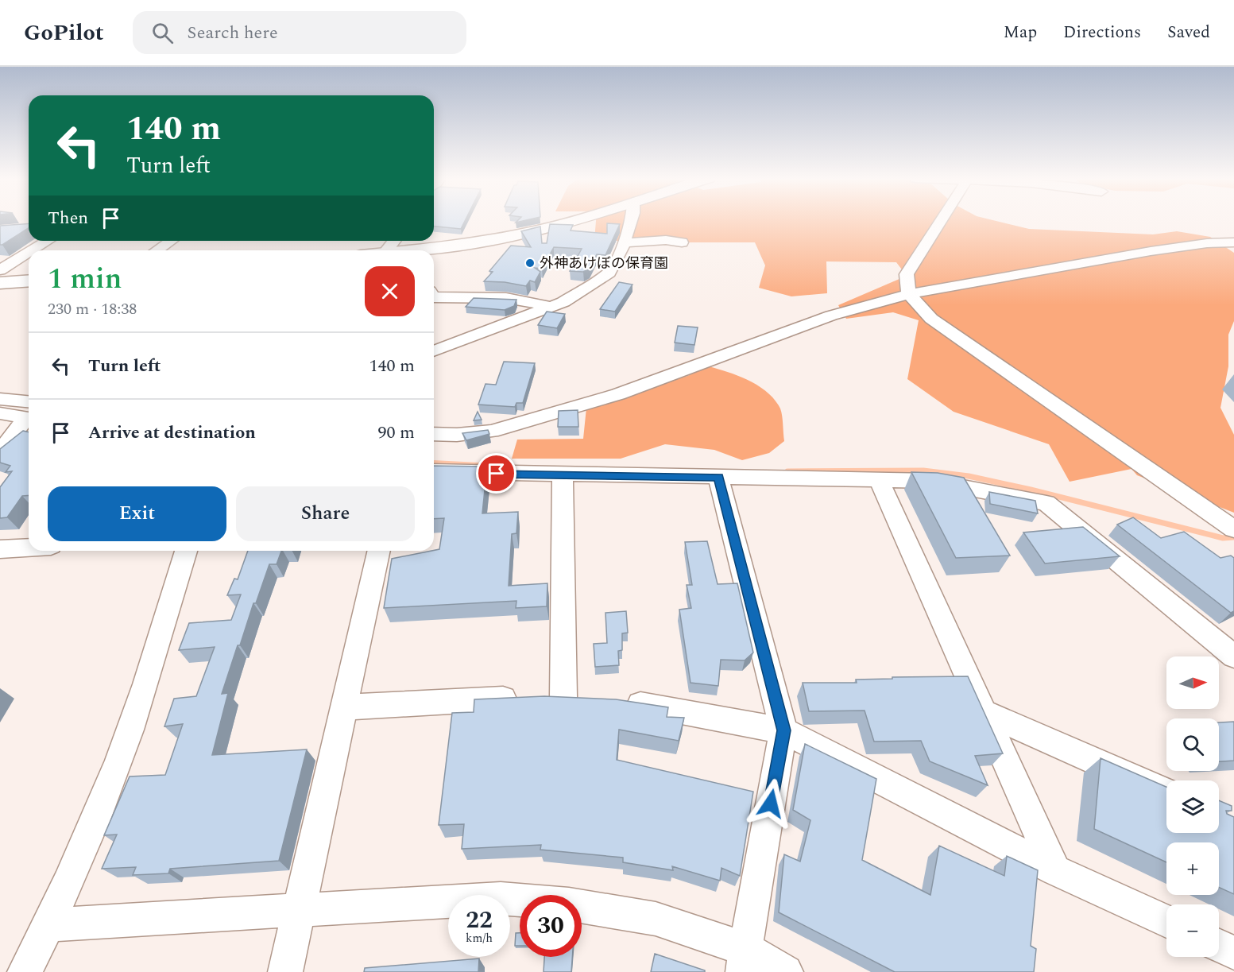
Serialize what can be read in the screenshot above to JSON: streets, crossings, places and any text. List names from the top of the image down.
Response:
{
  "places": ["外神あけぼの保育園"],
  "north": "right",
  "page": {
    "header": "GoPilot",
    "search": "Search here",
    "nav": ["Map", "Directions", "Saved"],
    "turn": ["140 m", "Turn left"],
    "then": "Then",
    "heading": ["1 min", "230 m · 18:38"],
    "list": [
      {
        "name": "Turn left",
        "value": "140 m"
      },
      {
        "name": "Arrive at destination",
        "value": "90 m"
      }
    ],
    "buttons": ["Exit", "Share"],
    "map_buttons": ["+", "−"],
    "speed": "22 km/h",
    "limit": "30"
  }
}
